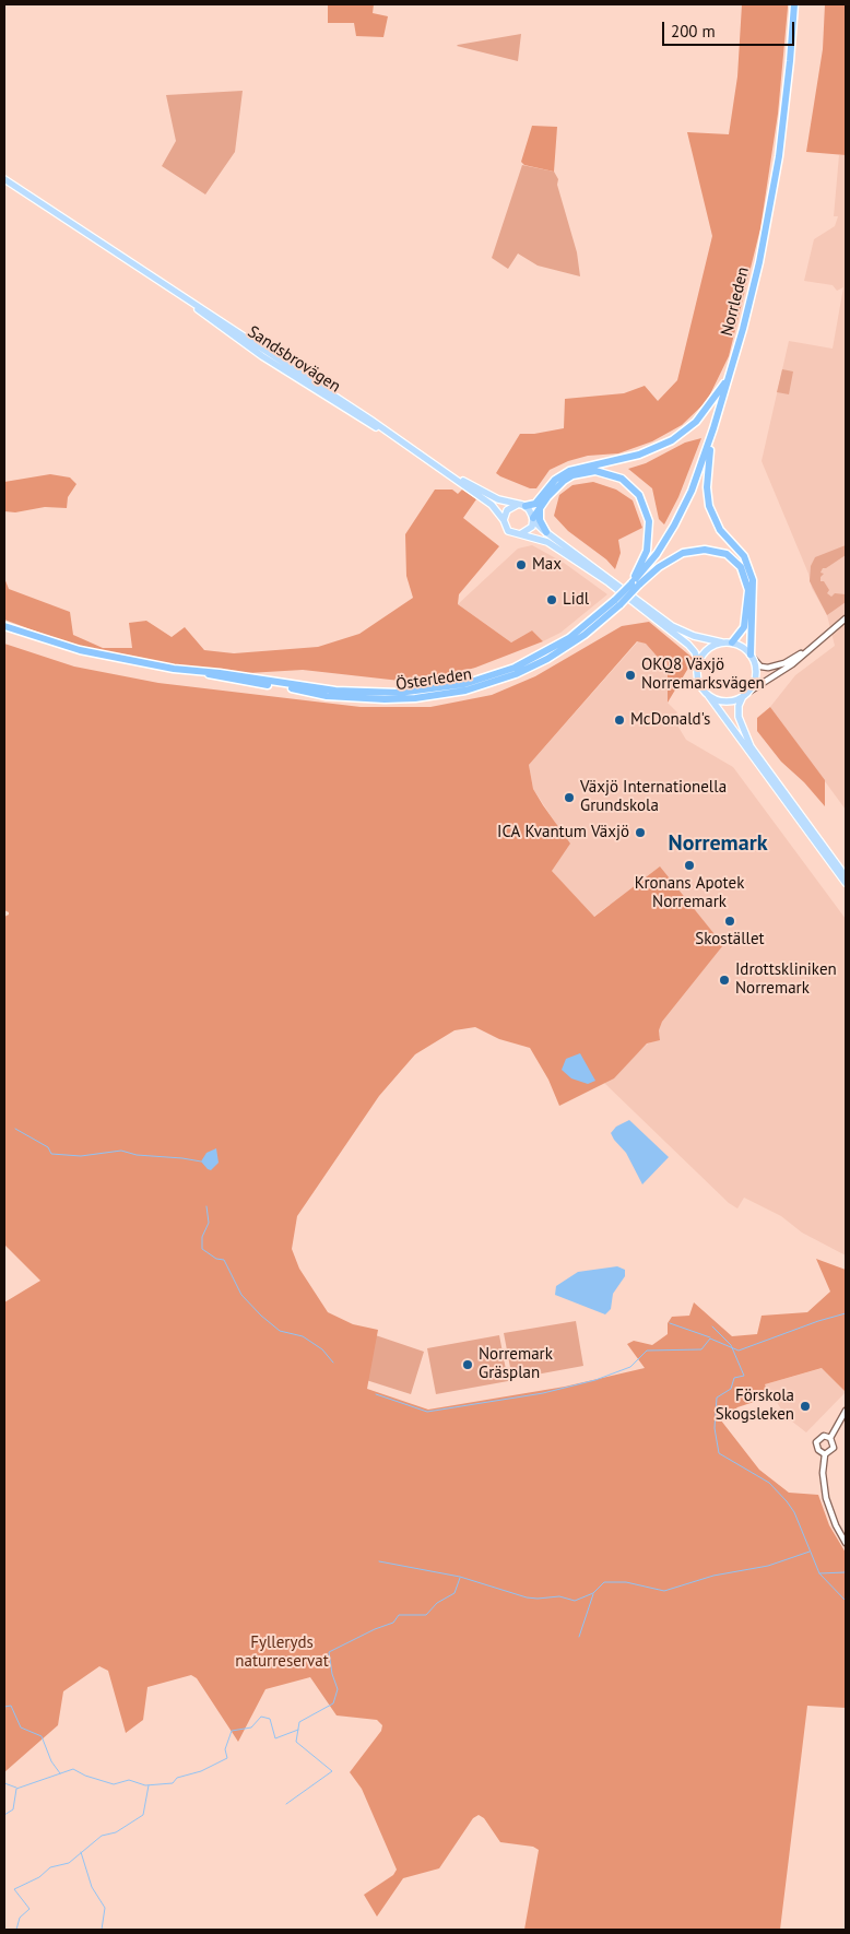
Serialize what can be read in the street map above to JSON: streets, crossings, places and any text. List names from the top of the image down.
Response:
{
  "streets": {
    "highway": ["Norrleden", "Österleden"],
    "main road": ["Sandsbrovägen"]
  },
  "crossings": [
    ["Norrleden", "Österleden"]
  ],
  "districts": ["Norremark"],
  "parks": ["Fylleryds naturreservat"],
  "places": [
    "Max",
    "Lidl",
    "OKQ8 Växjö Norremarksvägen",
    "McDonald's",
    "Växjö Internationella Grundskola",
    "ICA Kvantum Växjö",
    "Kronans Apotek Norremark",
    "Skostället",
    "Idrottskliniken Norremark",
    "Norremark Gräsplan",
    "Förskola Skogsleken"
  ],
  "scale_bar": "200 m"
}
